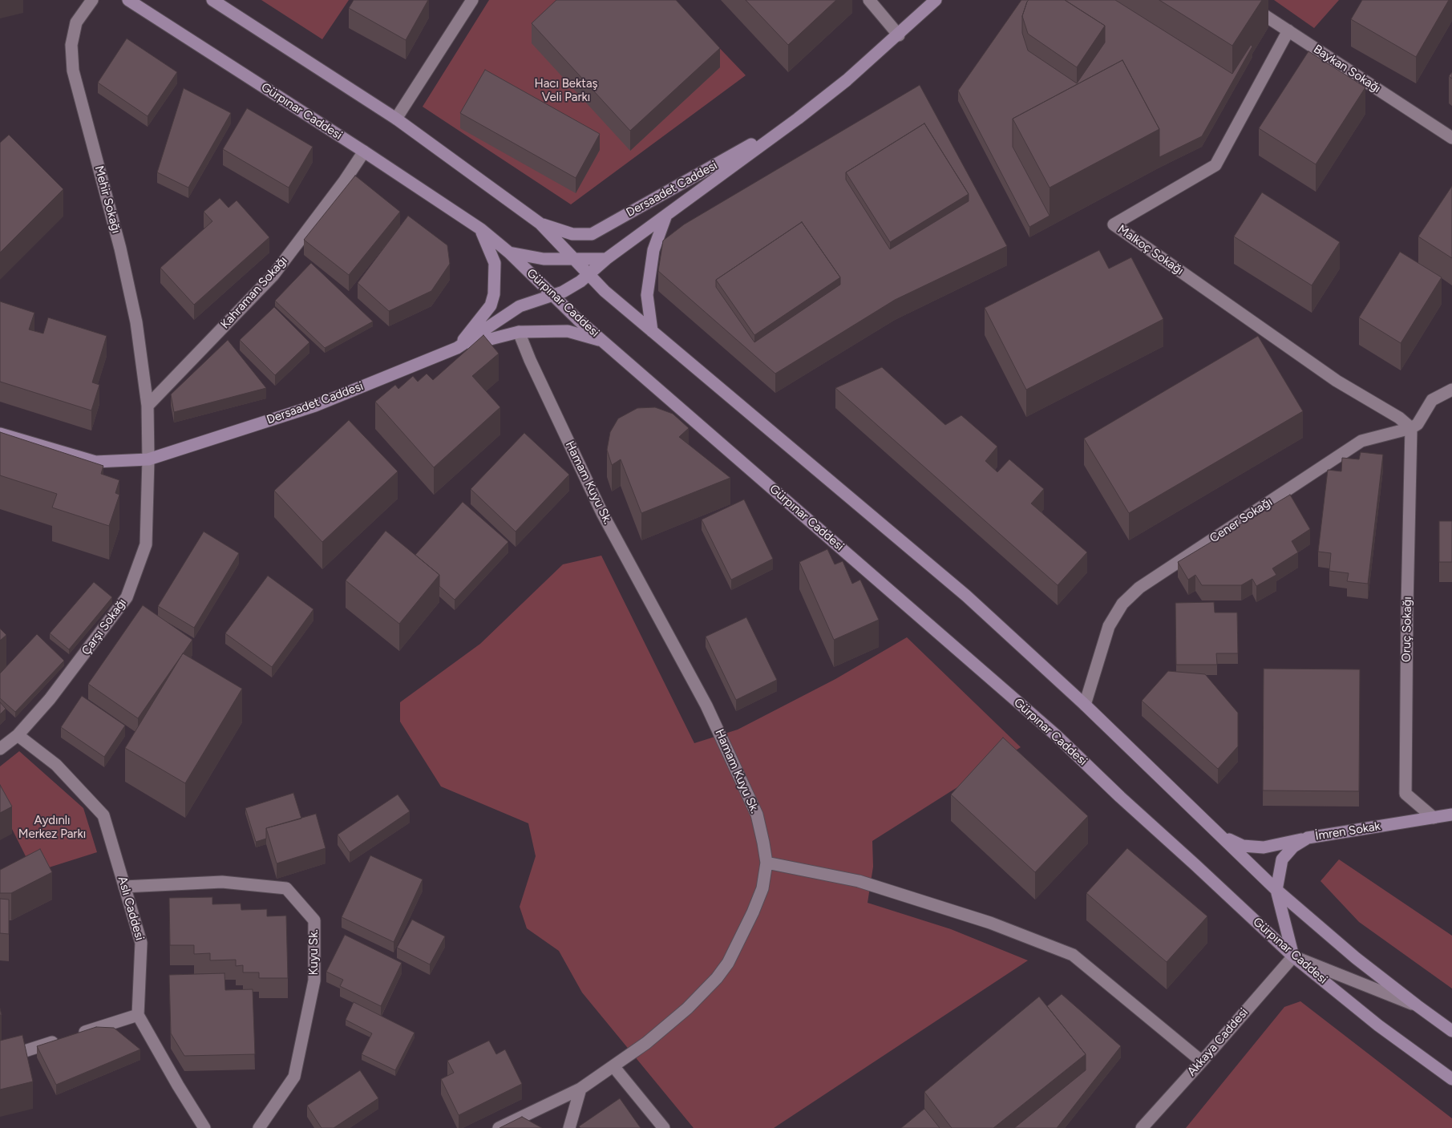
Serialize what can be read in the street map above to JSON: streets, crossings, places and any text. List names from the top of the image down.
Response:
{
  "streets": {
    "main road": ["Gürpınar Caddesi", "Dersaadet Caddesi", "İmren Sokak"],
    "street": [
      "Baykan Sokağı",
      "Mehir Sokağı",
      "Malkoç Sokağı",
      "Kahraman Sokağı",
      "Hamam Kuyu Sk.",
      "Cener Sokağı",
      "Çarşı Sokağı",
      "Oruç Sokağı",
      "Aslı Caddesi",
      "Kuyu Sk.",
      "Akkaya Caddesi"
    ]
  },
  "crossings": [
    ["Baykan Sokağı", "Malkoç Sokağı"],
    ["Gürpınar Caddesi", "Dersaadet Caddesi"],
    ["Gürpınar Caddesi", "Kahraman Sokağı"],
    ["Gürpınar Caddesi", "Akkaya Caddesi"],
    ["Dersaadet Caddesi", "Çarşı Sokağı"],
    ["Mehir Sokağı", "Kahraman Sokağı"],
    ["Mehir Sokağı", "Çarşı Sokağı"],
    ["Malkoç Sokağı", "Cener Sokağı"],
    ["Malkoç Sokağı", "Oruç Sokağı"],
    ["Kahraman Sokağı", "Çarşı Sokağı"],
    ["Cener Sokağı", "Oruç Sokağı"],
    ["Çarşı Sokağı", "Aslı Caddesi"],
    ["Oruç Sokağı", "İmren Sokak"],
    ["Aslı Caddesi", "Kuyu Sk."]
  ],
  "parks": ["Hacı Bektaş Veli Parkı", "Aydınlı Merkez Parkı"]
}
